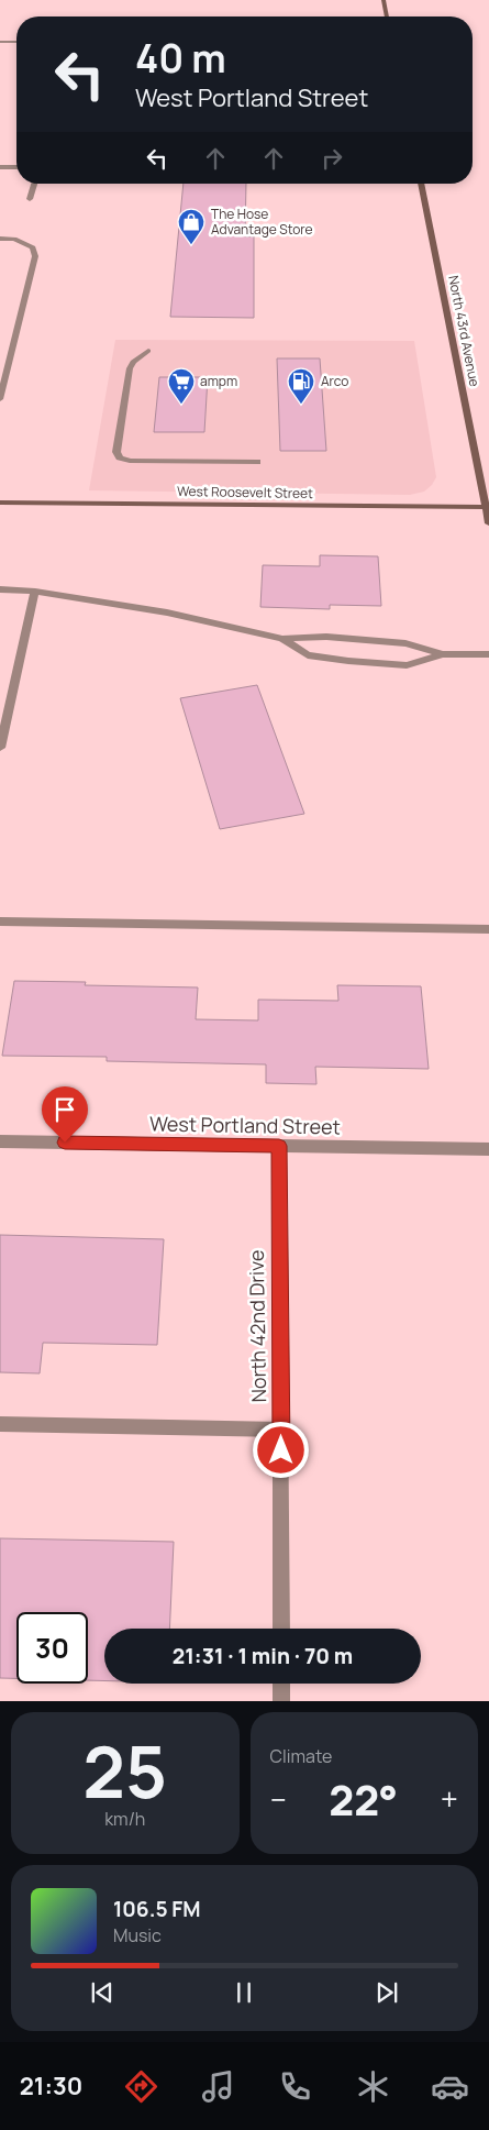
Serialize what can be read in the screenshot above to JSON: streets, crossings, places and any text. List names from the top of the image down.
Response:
{
  "streets": {
    "main road": ["North 43rd Avenue", "West Roosevelt Street"],
    "street": ["West Portland Street", "North 42nd Drive"]
  },
  "crossings": [
    ["North 43rd Avenue", "West Roosevelt Street"],
    ["West Portland Street", "North 42nd Drive"]
  ],
  "places": {
    "shop": ["The Hose Advantage Store"],
    "supermarket": ["ampm"],
    "fuel station": ["Arco"]
  },
  "page": {
    "turn": ["40 m", "West Portland Street"],
    "limit": "30",
    "trip": "21:31 · 1 min · 70 m",
    "tile": [
      ["25", "km/h"],
      "Climate"
    ],
    "heat": ["−", "22°", "+"],
    "song": ["106.5 FM", "Music"],
    "tabs": "21:30"
  }
}
